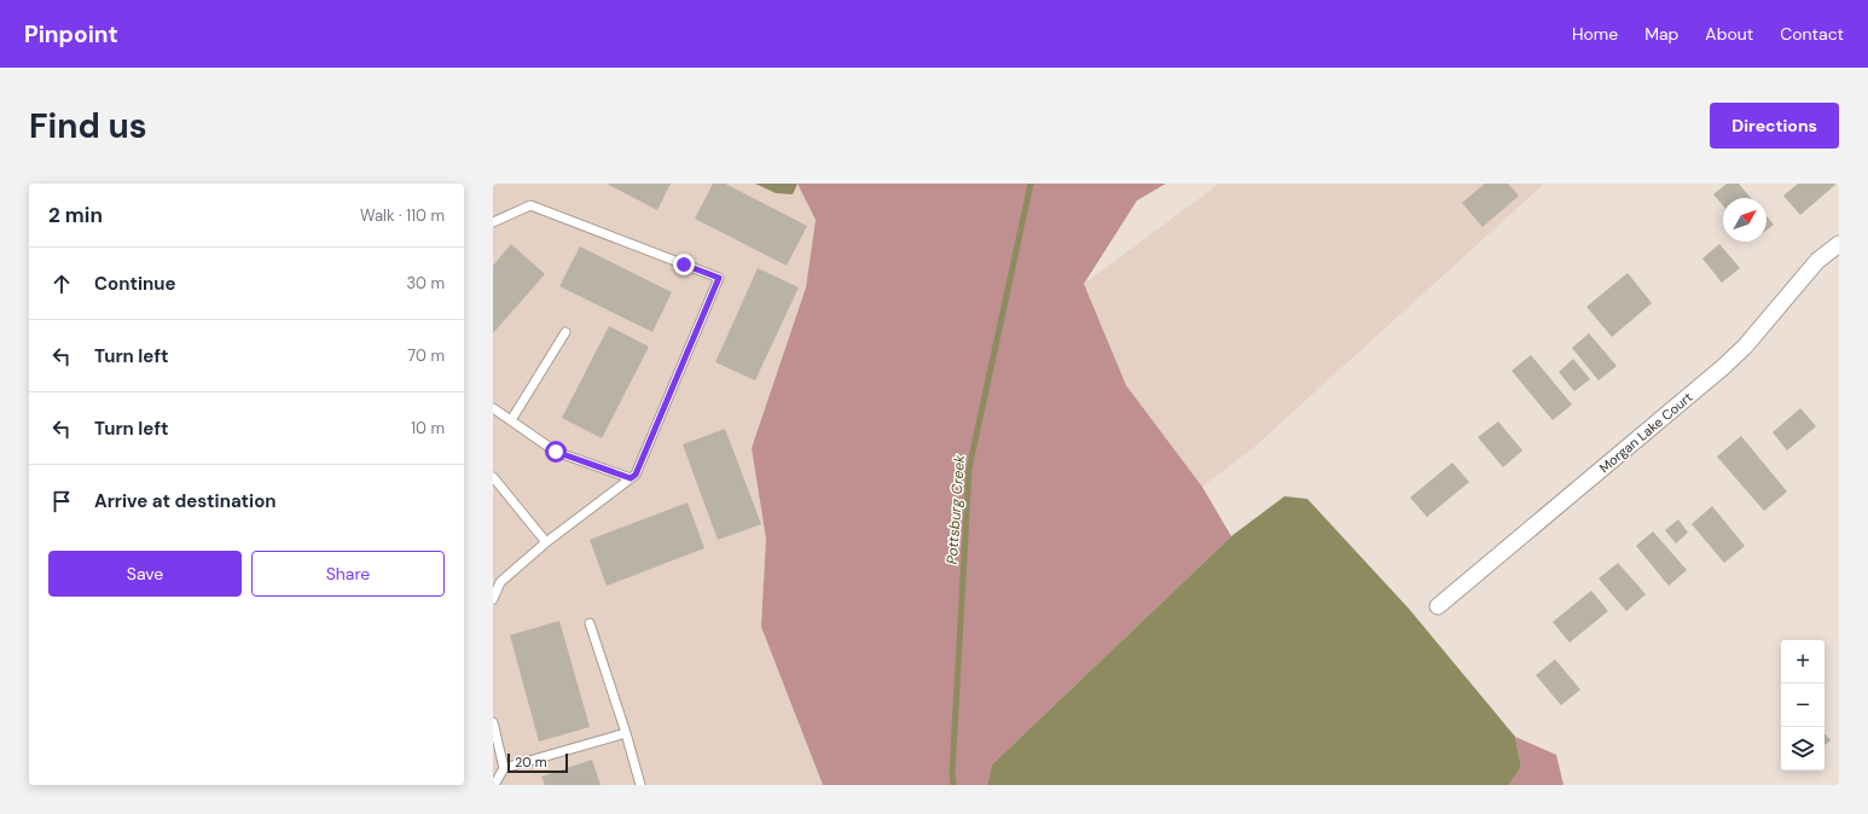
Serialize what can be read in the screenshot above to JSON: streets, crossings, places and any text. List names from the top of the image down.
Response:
{
  "streets": {
    "street": ["Morgan Lake Court"]
  },
  "water": ["Pottsburg Creek"],
  "scale_bar": "20 m",
  "north": "top right",
  "page": {
    "header": "Pinpoint",
    "nav": [
      "Home",
      "Map",
      "About",
      "Contact"
    ],
    "buttons": [
      "Directions",
      ["Save", "Share"]
    ],
    "title": "Find us",
    "heading": ["2 min", "Walk · 110 m"],
    "list": [
      ["Continue", "30 m"],
      ["Turn left", "70 m"],
      ["Turn left", "10 m"],
      "Arrive at destination"
    ],
    "map_buttons": ["+", "−"],
    "scale": "20 m"
  }
}
